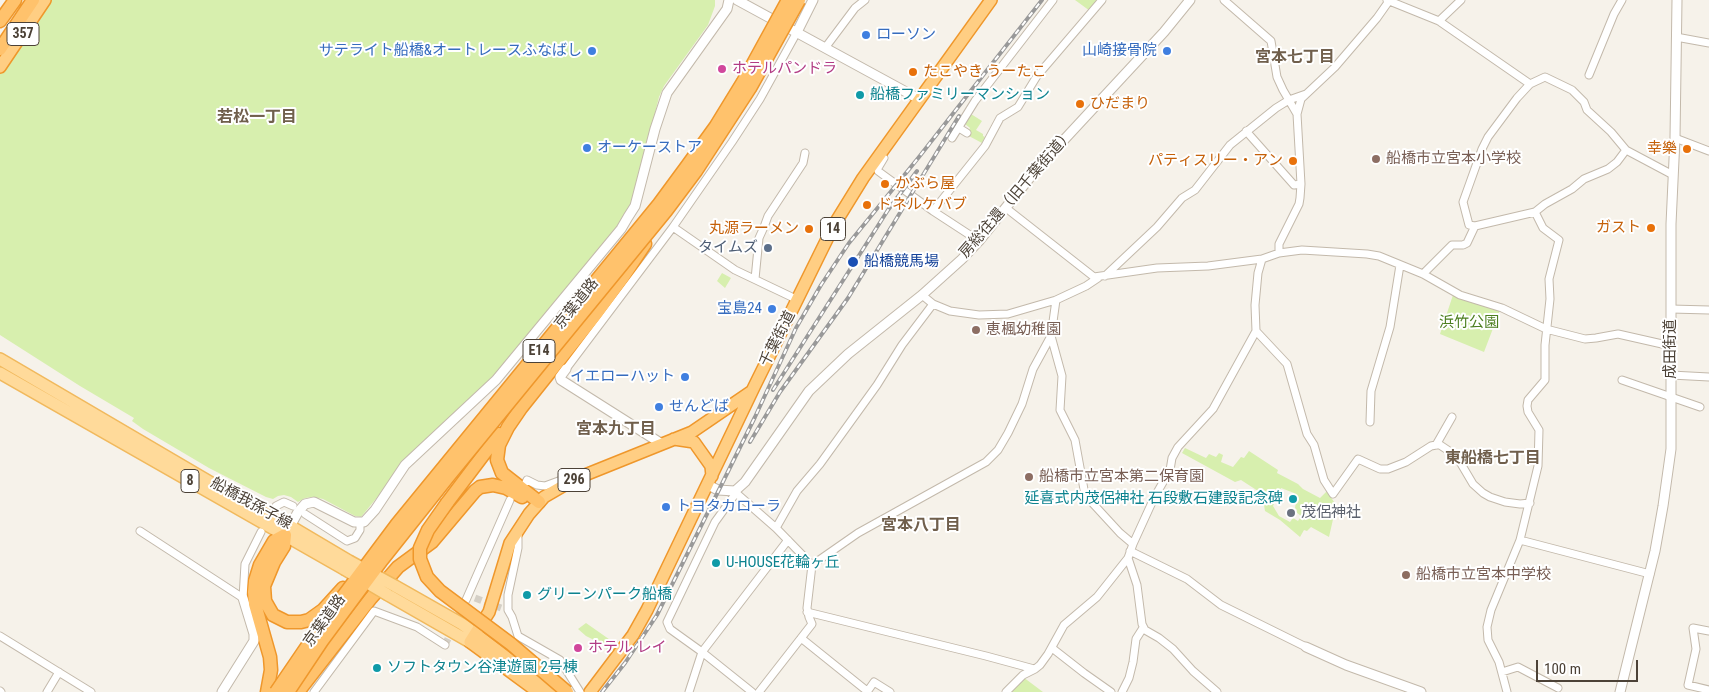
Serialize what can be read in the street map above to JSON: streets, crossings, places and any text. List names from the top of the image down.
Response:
{
  "streets": {
    "highway": [
      "357",
      "14",
      "京葉道路",
      "千葉街道",
      "E14",
      "296"
    ],
    "main road": ["8", "船橋我孫子線"],
    "street": ["房総往還（旧千葉街道）", "成田街道"]
  },
  "crossings": [
    ["千葉街道", "296"],
    ["296", "船橋我孫子線"]
  ],
  "districts": [
    "宮本七丁目",
    "若松一丁目",
    "宮本九丁目",
    "東船橋七丁目",
    "宮本八丁目"
  ],
  "parks": ["浜竹公園"],
  "places": [
    "ローソン",
    "サテライト船橋&オートレースふなばし",
    "山崎接骨院",
    "ホテルパンドラ",
    "たこやき うーたこ",
    "船橋ファミリーマンション",
    "ひだまり",
    "オーケーストア",
    "幸樂",
    "船橋市立宮本小学校",
    "パティスリー・アン",
    "かぶら屋",
    "ドネルケバブ",
    "ガスト",
    "丸源ラーメン",
    "タイムズ",
    "船橋競馬場",
    "宝島24",
    "恵楓幼稚園",
    "イエローハット",
    "せんどば",
    "船橋市立宮本第二保育園",
    "延喜式内茂侶神社 石段敷石建設記念碑",
    "トヨタカローラ",
    "茂侶神社",
    "U-HOUSE花輪ヶ丘",
    "船橋市立宮本中学校",
    "グリーンパーク船橋",
    "ホテル レイ",
    "ソフトタウン谷津遊園 2号棟"
  ],
  "scale_bar": "100 m"
}
